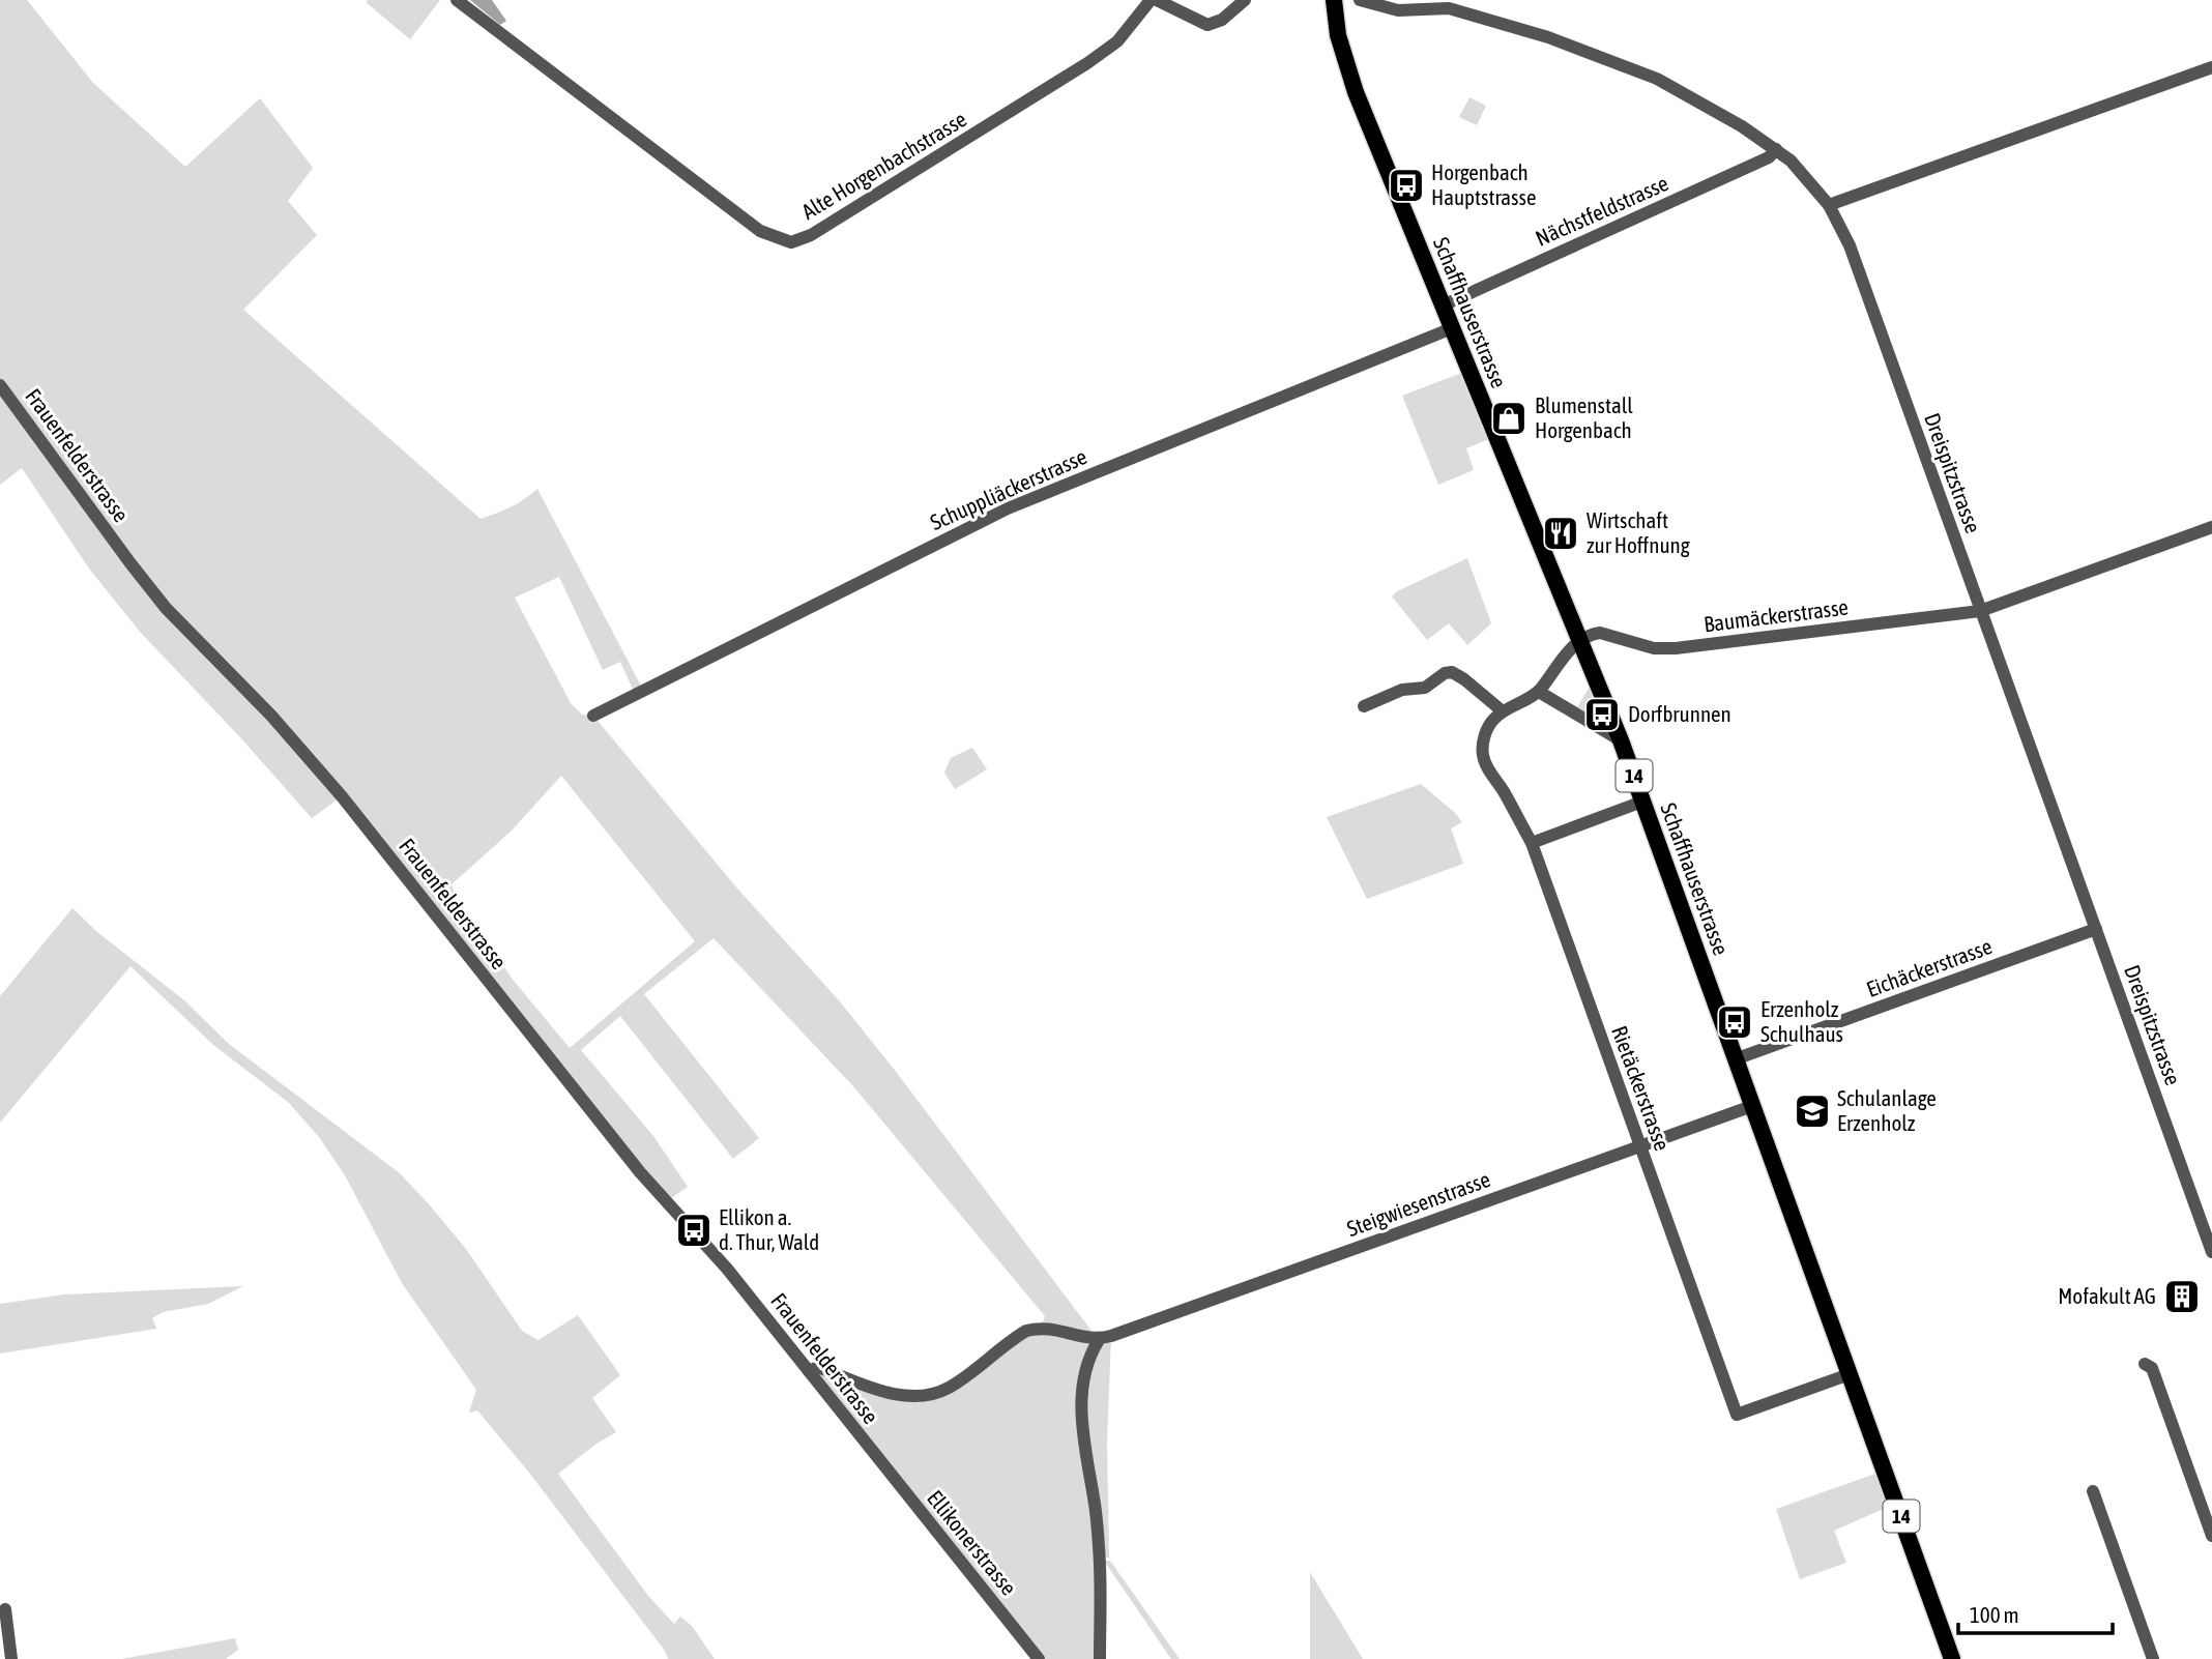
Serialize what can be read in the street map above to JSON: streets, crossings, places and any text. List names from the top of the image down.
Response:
{
  "streets": {
    "main road": ["Schaffhauserstrasse", "14"],
    "street": [
      "Alte Horgenbachstrasse",
      "Nächstfeldstrasse",
      "Frauenfelderstrasse",
      "Dreispitzstrasse",
      "Schuppliäckerstrasse",
      "Baumäckerstrasse",
      "Eichäckerstrasse",
      "Rietäckerstrasse",
      "Steigwiesenstrasse",
      "Ellikonerstrasse"
    ]
  },
  "crossings": [
    ["Nächstfeldstrasse", "Schaffhauserstrasse"],
    ["Nächstfeldstrasse", "Dreispitzstrasse"],
    ["Schaffhauserstrasse", "Schuppliäckerstrasse"],
    ["Schaffhauserstrasse", "Baumäckerstrasse"],
    ["Schaffhauserstrasse", "Eichäckerstrasse"],
    ["Schaffhauserstrasse", "Rietäckerstrasse"],
    ["Schaffhauserstrasse", "Steigwiesenstrasse"],
    ["Frauenfelderstrasse", "Ellikonerstrasse"],
    ["Dreispitzstrasse", "Baumäckerstrasse"],
    ["Dreispitzstrasse", "Eichäckerstrasse"],
    ["Baumäckerstrasse", "Rietäckerstrasse"],
    ["Rietäckerstrasse", "Steigwiesenstrasse"]
  ],
  "places": {
    "bus stop": [
      "Horgenbach Hauptstrasse",
      "Dorfbrunnen",
      "Erzenholz Schulhaus",
      "Ellikon a. d. Thur, Wald"
    ],
    "shop": ["Blumenstall Horgenbach"],
    "restaurant": ["Wirtschaft zur Hoffnung"],
    "school or university": ["Schulanlage Erzenholz"],
    "building": ["Mofakult AG"]
  },
  "scale_bar": "100 m"
}
